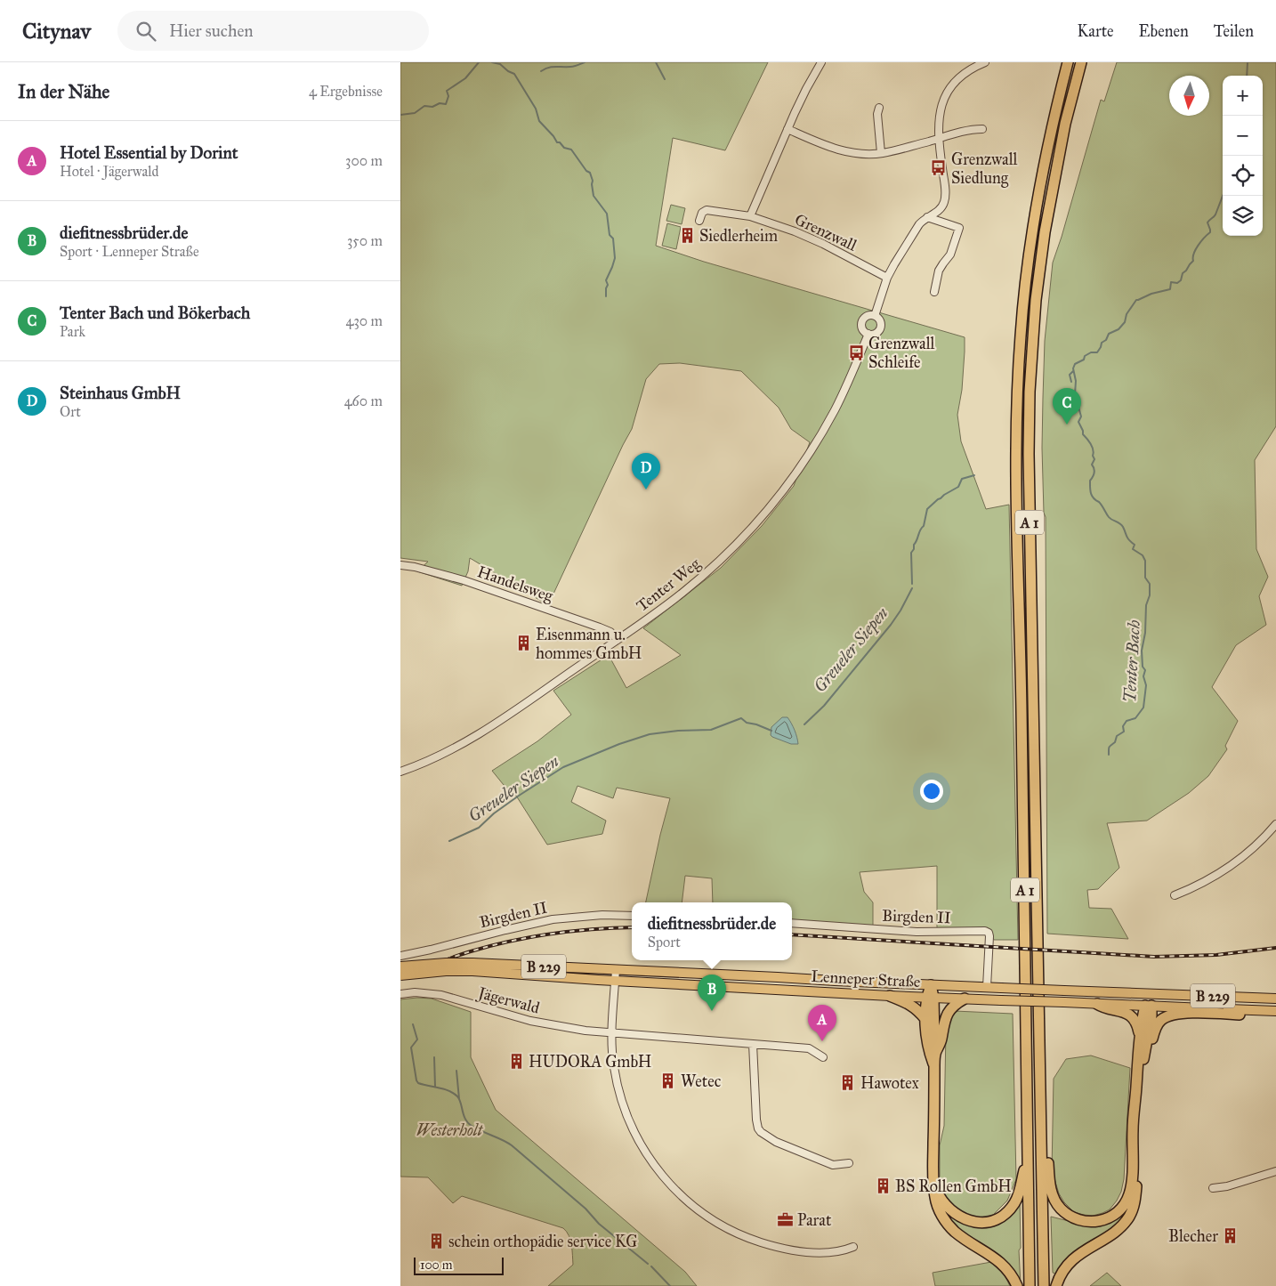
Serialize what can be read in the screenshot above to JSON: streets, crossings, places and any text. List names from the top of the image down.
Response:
{
  "streets": {
    "highway": ["A 1"],
    "main road": ["B 229", "Lenneper Straße"],
    "street": [
      "Grenzwall",
      "Handelsweg",
      "Tenter Weg",
      "Birgden II",
      "Jägerwald"
    ]
  },
  "crossings": [
    ["Handelsweg", "Tenter Weg"],
    ["Birgden II", "Lenneper Straße"]
  ],
  "water": ["Greueler Siepen", "Tenter Bach"],
  "parks": ["Westerholt"],
  "places": {
    "bus stop": ["Grenzwall Siedlung", "Grenzwall Schleife"],
    "building": [
      "Siedlerheim",
      "Eisenmann u. hommes GmbH",
      "HUDORA GmbH",
      "Wetec",
      "Hawotex",
      "BS Rollen GmbH",
      "Blecher",
      "schein orthopädie service KG"
    ],
    "office": ["Parat"]
  },
  "scale_bar": "100 m",
  "north": "bottom",
  "page": {
    "header": "Citynav",
    "search": "Hier suchen",
    "nav": ["Karte", "Ebenen", "Teilen"],
    "heading": ["In der Nähe", "4 Ergebnisse"],
    "map_buttons": ["+", "−"],
    "list": [
      {
        "mark": "A",
        "name": "Hotel Essential by Dorint",
        "note": "Hotel · Jägerwald",
        "value": "300 m"
      },
      {
        "mark": "B",
        "name": "diefitnessbrüder.de",
        "note": "Sport · Lenneper Straße",
        "value": "350 m"
      },
      {
        "mark": "C",
        "name": "Tenter Bach und Bökerbach",
        "note": "Park",
        "value": "430 m"
      },
      {
        "mark": "D",
        "name": "Steinhaus GmbH",
        "note": "Ort",
        "value": "460 m"
      }
    ],
    "pins": [
      "C",
      "D",
      "B",
      "A"
    ],
    "popup": ["diefitnessbrüder.de", "Sport"],
    "scale": "100 m"
  }
}
